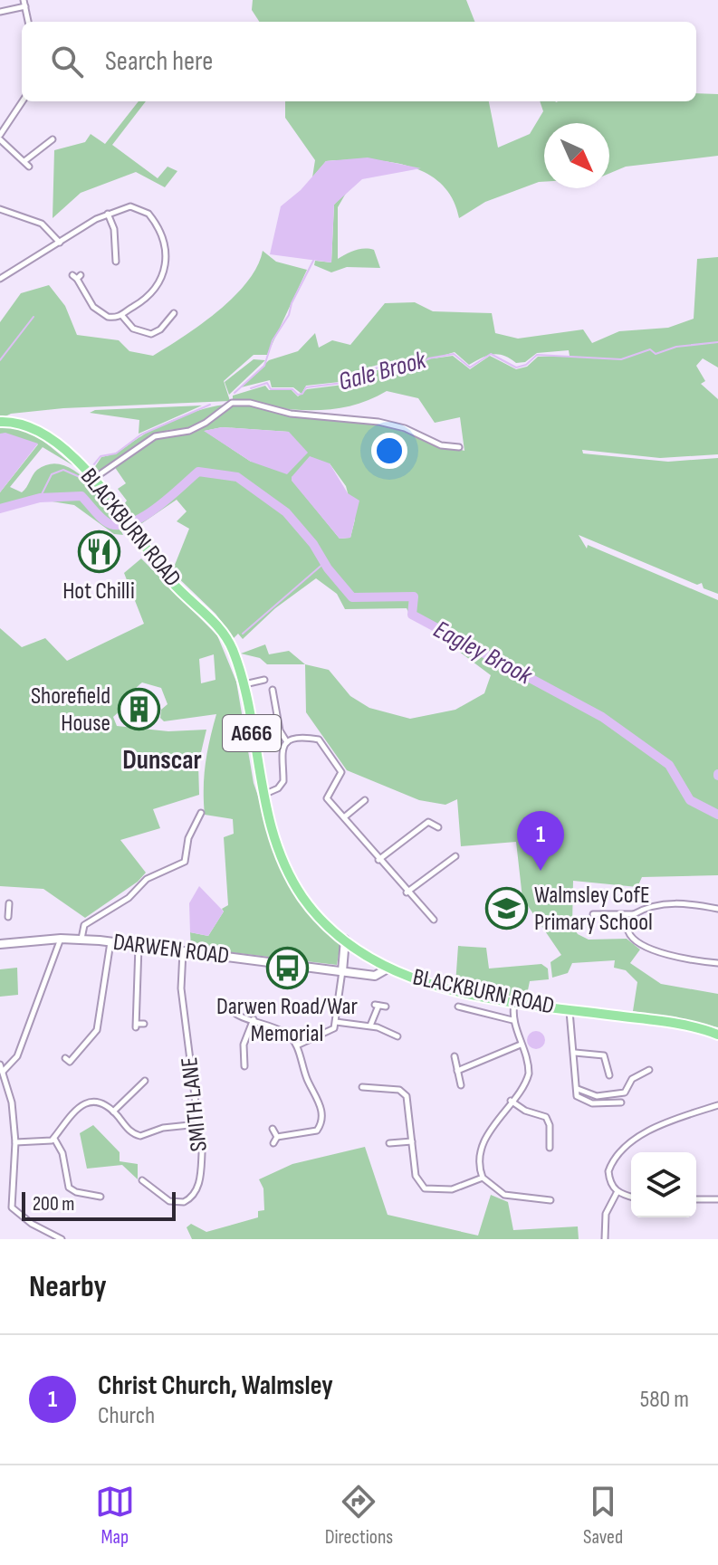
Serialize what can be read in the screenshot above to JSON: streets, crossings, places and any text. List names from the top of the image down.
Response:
{
  "streets": {
    "highway": ["BLACKBURN ROAD", "A666"],
    "main road": ["DARWEN ROAD"],
    "street": ["SMITH LANE"]
  },
  "crossings": [
    ["BLACKBURN ROAD", "DARWEN ROAD"],
    ["DARWEN ROAD", "SMITH LANE"]
  ],
  "districts": ["Dunscar"],
  "water": ["Gale Brook", "Eagley Brook"],
  "places": {
    "restaurant": ["Hot Chilli"],
    "building": ["Shorefield House"],
    "school or university": ["Walmsley CofE Primary School"],
    "bus stop": ["Darwen Road/War Memorial"]
  },
  "scale_bar": "200 m",
  "north": "bottom right",
  "page": {
    "search": "Search here",
    "pins": "1",
    "scale": "200 m",
    "heading": "Nearby",
    "list": [
      {
        "mark": "1",
        "name": "Christ Church, Walmsley",
        "note": "Church",
        "value": "580 m"
      }
    ],
    "nav": ["Map", "Directions", "Saved"]
  }
}
